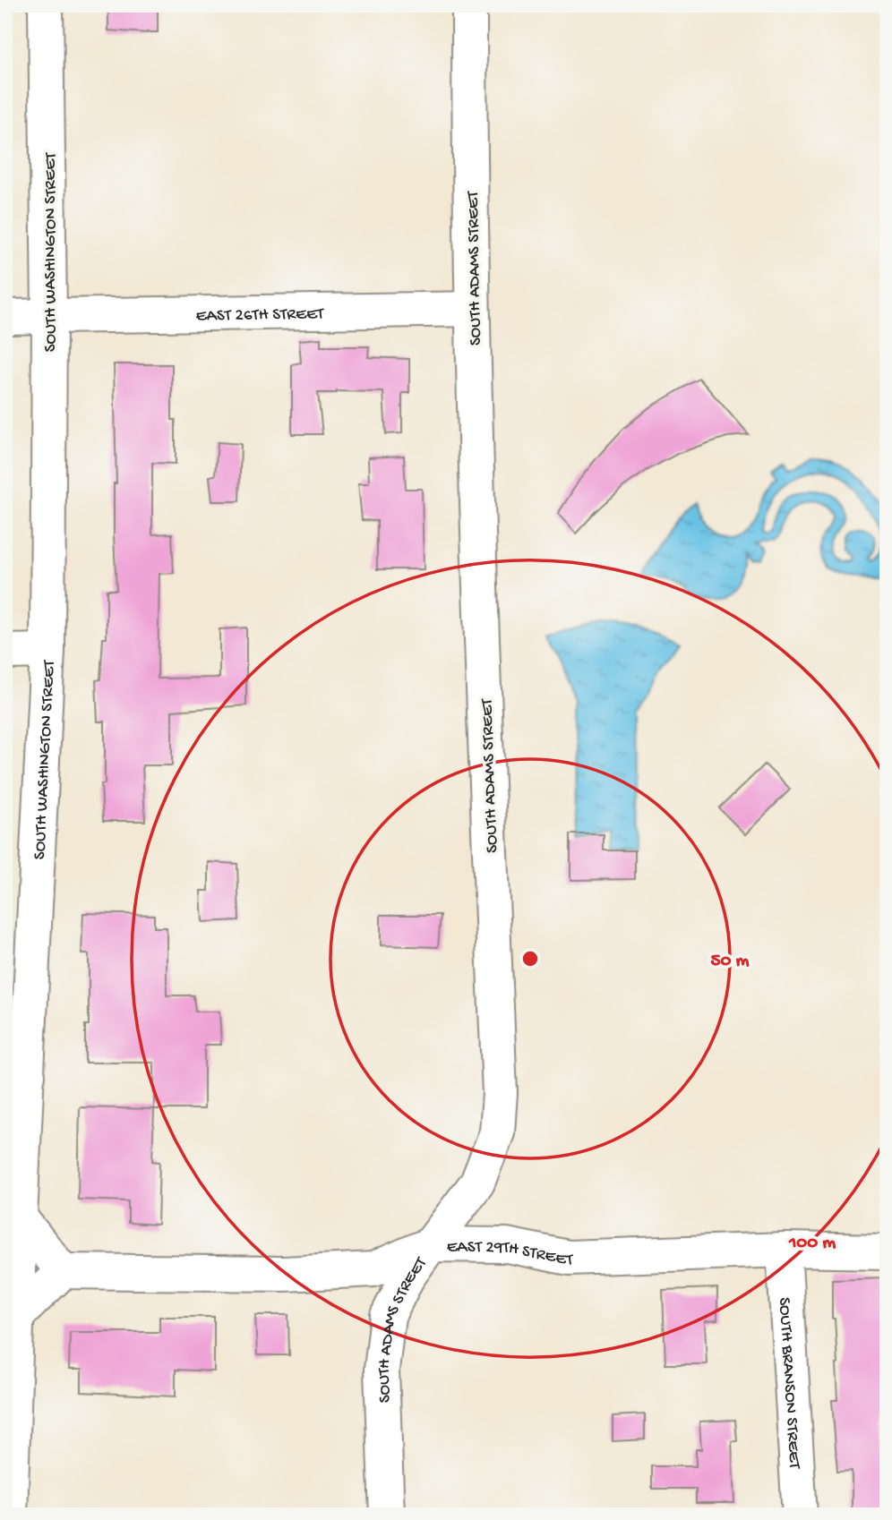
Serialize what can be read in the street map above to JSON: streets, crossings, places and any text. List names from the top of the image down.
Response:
{
  "streets": {
    "main road": [
      "SOUTH WASHINGTON STREET",
      "SOUTH ADAMS STREET",
      "EAST 26TH STREET",
      "EAST 29TH STREET",
      "SOUTH BRANSON STREET"
    ]
  },
  "crossings": [
    ["SOUTH WASHINGTON STREET", "EAST 26TH STREET"],
    ["SOUTH ADAMS STREET", "EAST 26TH STREET"],
    ["SOUTH ADAMS STREET", "EAST 29TH STREET"],
    ["EAST 29TH STREET", "SOUTH BRANSON STREET"]
  ],
  "rings": ["50 m", "100 m"]
}
